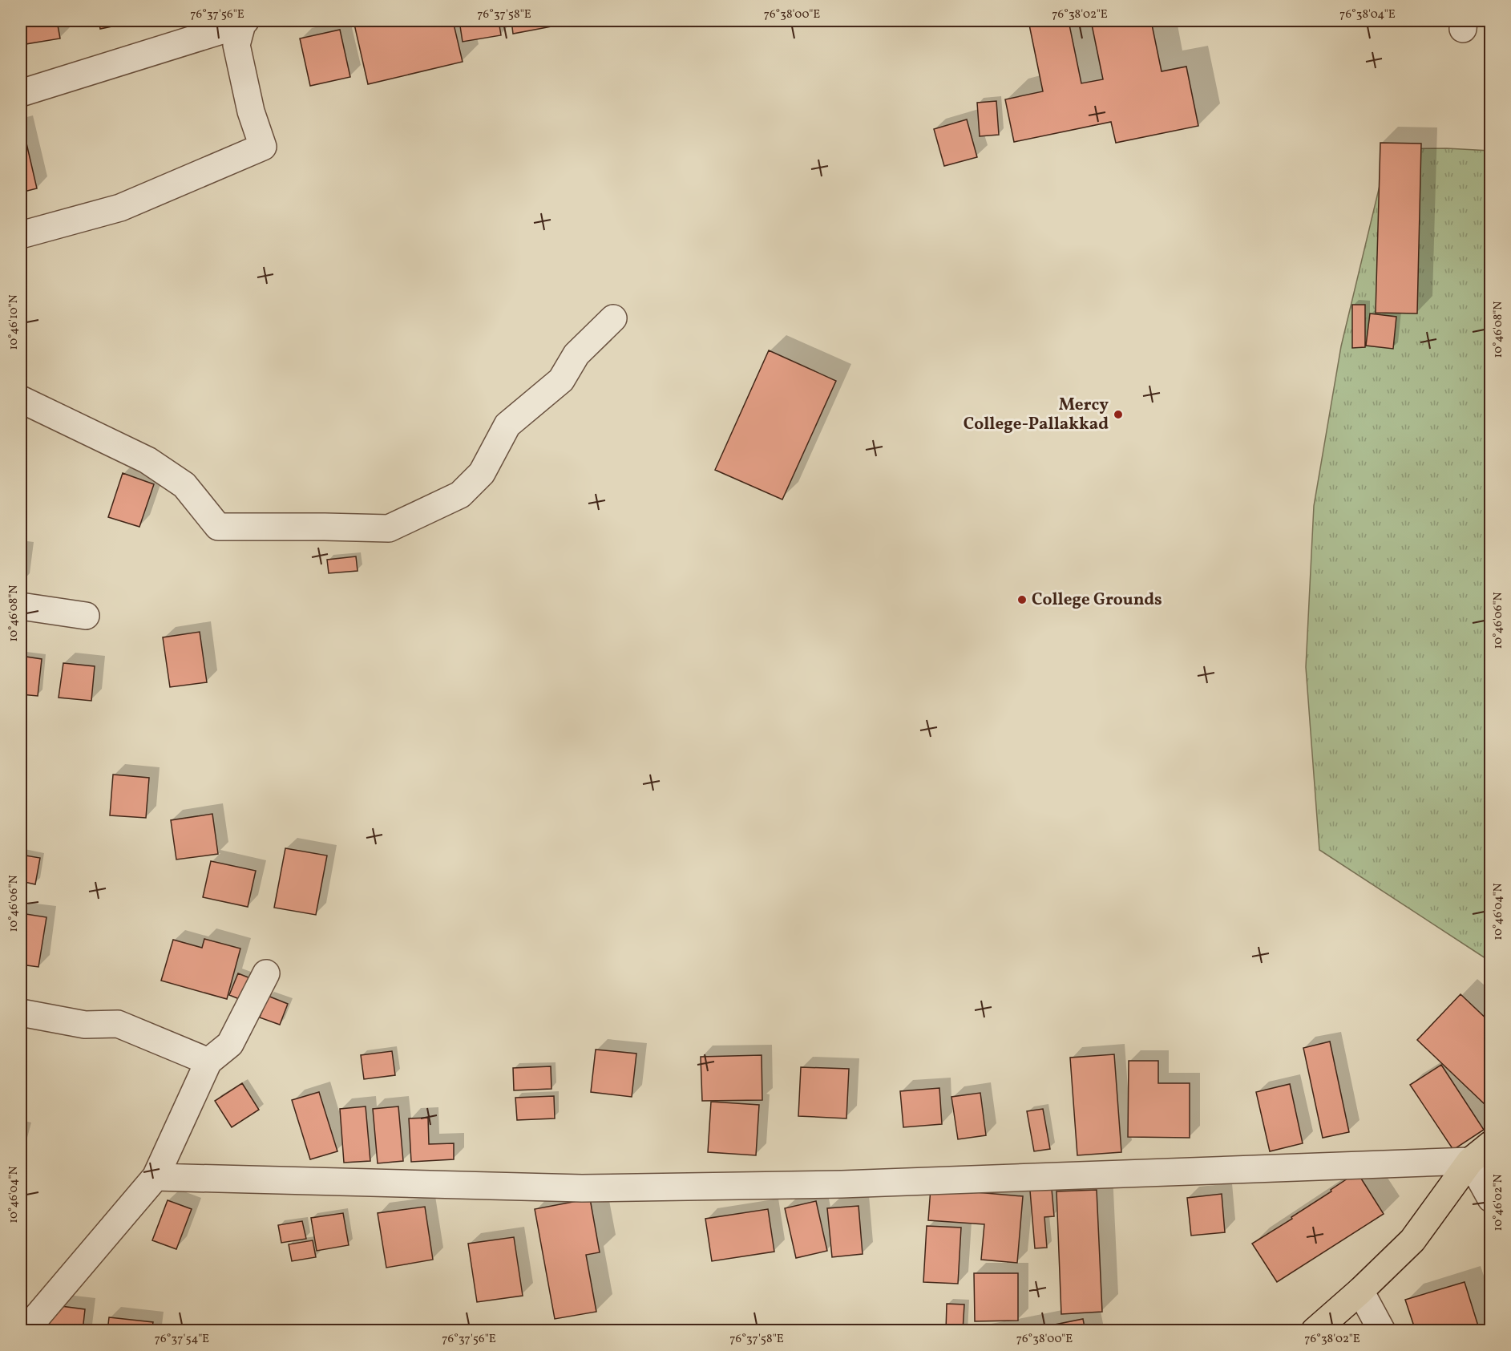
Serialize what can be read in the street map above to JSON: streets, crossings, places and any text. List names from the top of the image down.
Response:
{
  "places": ["Mercy College-Pallakkad", "College Grounds"],
  "coordinates": [
    "76°37'56\"E",
    "76°37'58\"E",
    "76°38'00\"E",
    "76°38'02\"E",
    "76°38'04\"E",
    "10°46'10\"N",
    "10°46'08\"N",
    "10°46'06\"N",
    "10°46'04\"N",
    "10°46'02\"N",
    "76°37'54\"E"
  ]
}
